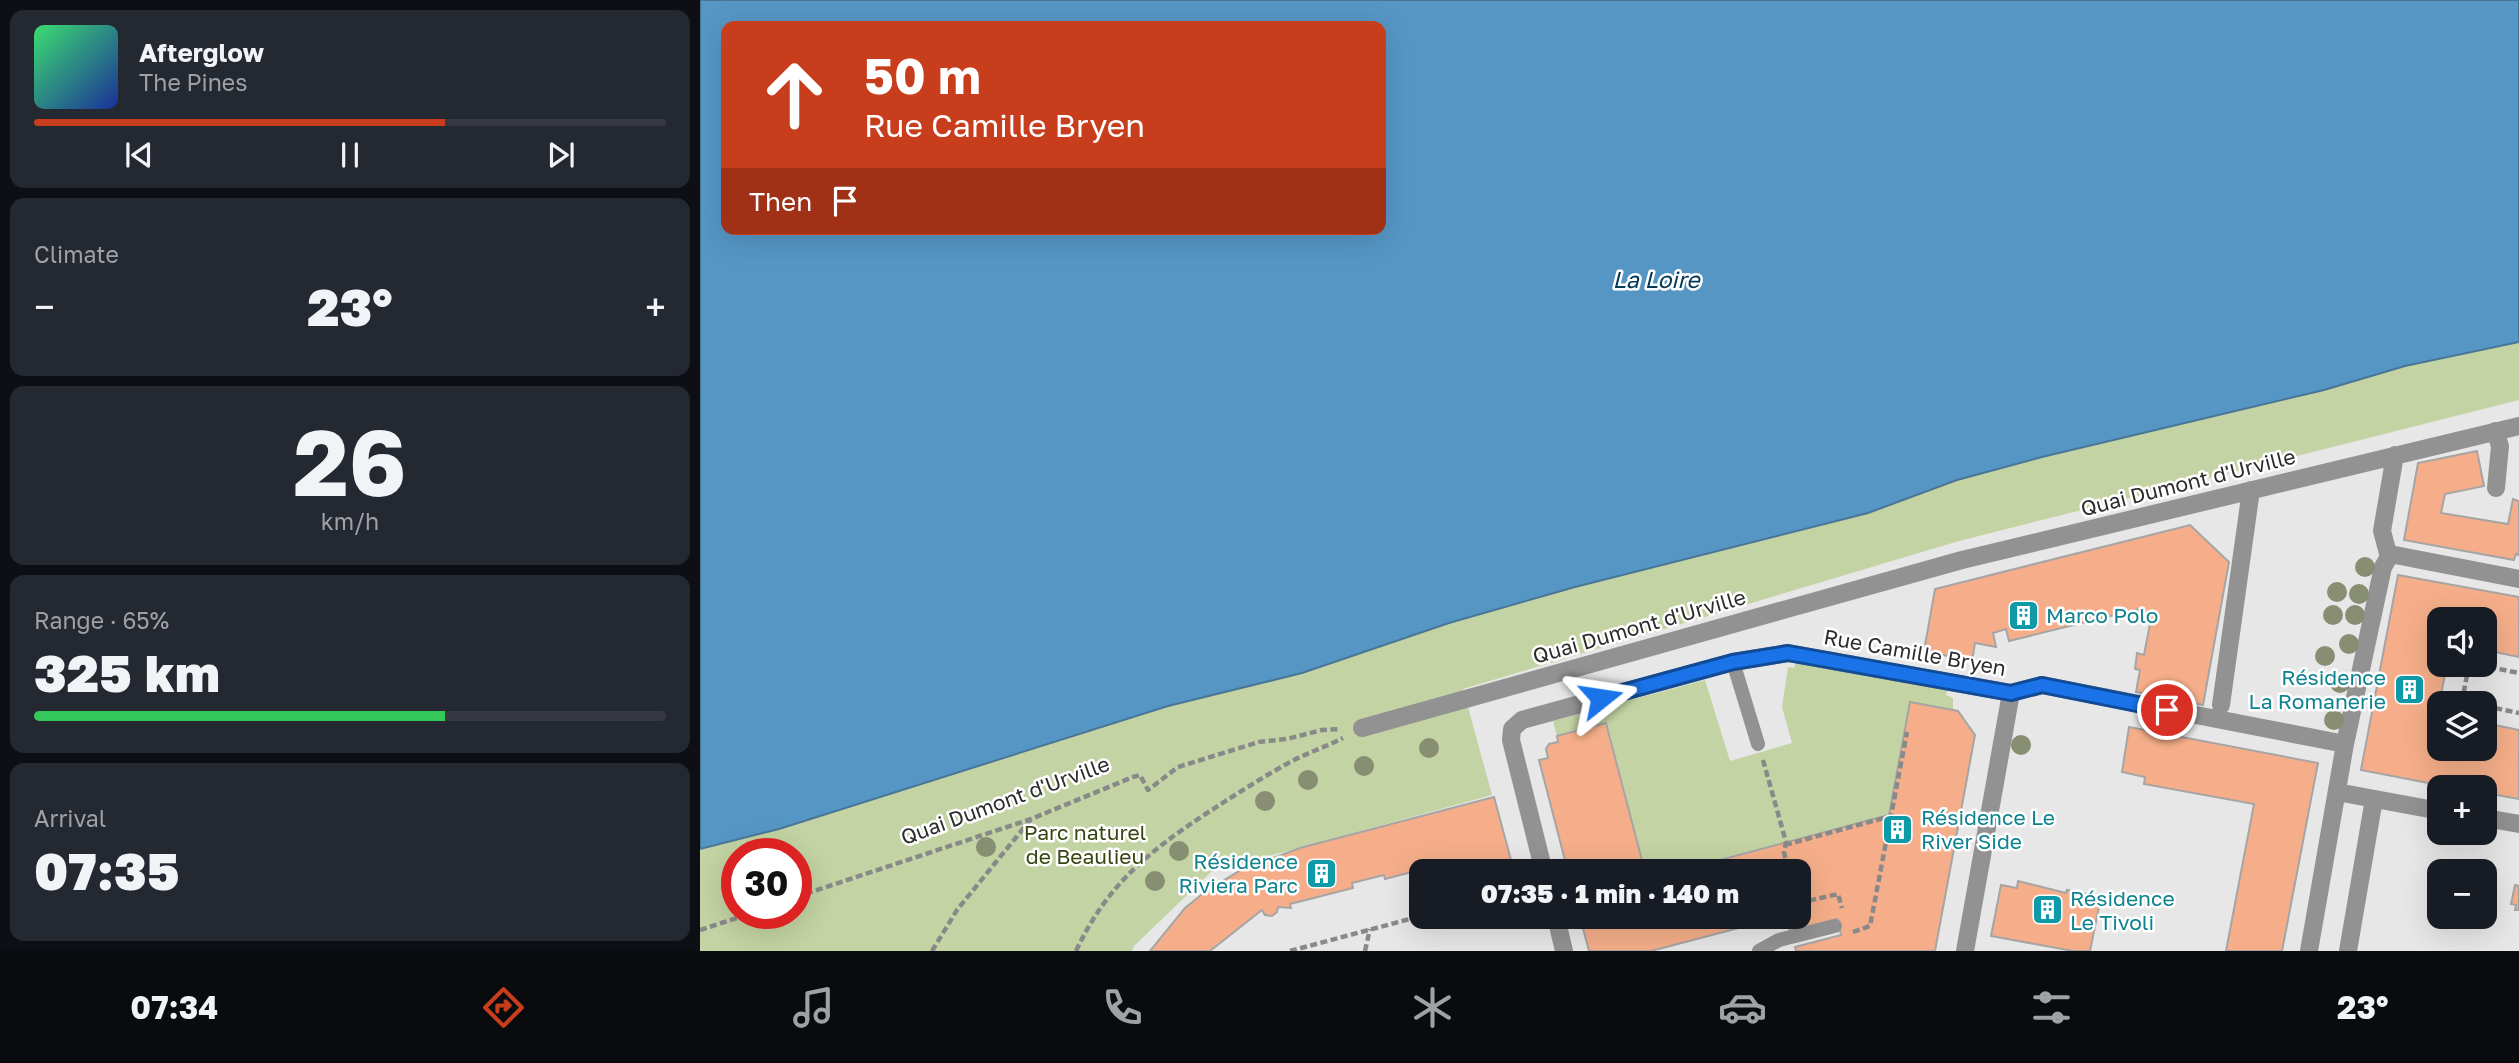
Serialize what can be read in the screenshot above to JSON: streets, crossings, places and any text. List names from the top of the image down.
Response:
{
  "streets": {
    "street": ["Quai Dumont d'Urville", "Rue Camille Bryen"]
  },
  "water": ["La Loire"],
  "parks": ["Parc naturel de Beaulieu"],
  "places": {
    "building": [
      "Marco Polo",
      "Résidence La Romanerie",
      "Résidence Le River Side",
      "Résidence Riviera Parc",
      "Résidence Le Tivoli"
    ]
  },
  "page": {
    "turn": ["50 m", "Rue Camille Bryen"],
    "song": ["Afterglow", "The Pines"],
    "then": "Then",
    "tile": [
      "Climate",
      ["26", "km/h"],
      ["Range · 65%", "325 km"],
      ["Arrival", "07:35"]
    ],
    "heat": ["−", "23°", "+"],
    "map_buttons": ["+", "−"],
    "limit": "30",
    "trip": "07:35 · 1 min · 140 m",
    "tabs": ["07:34", "23°"]
  }
}
